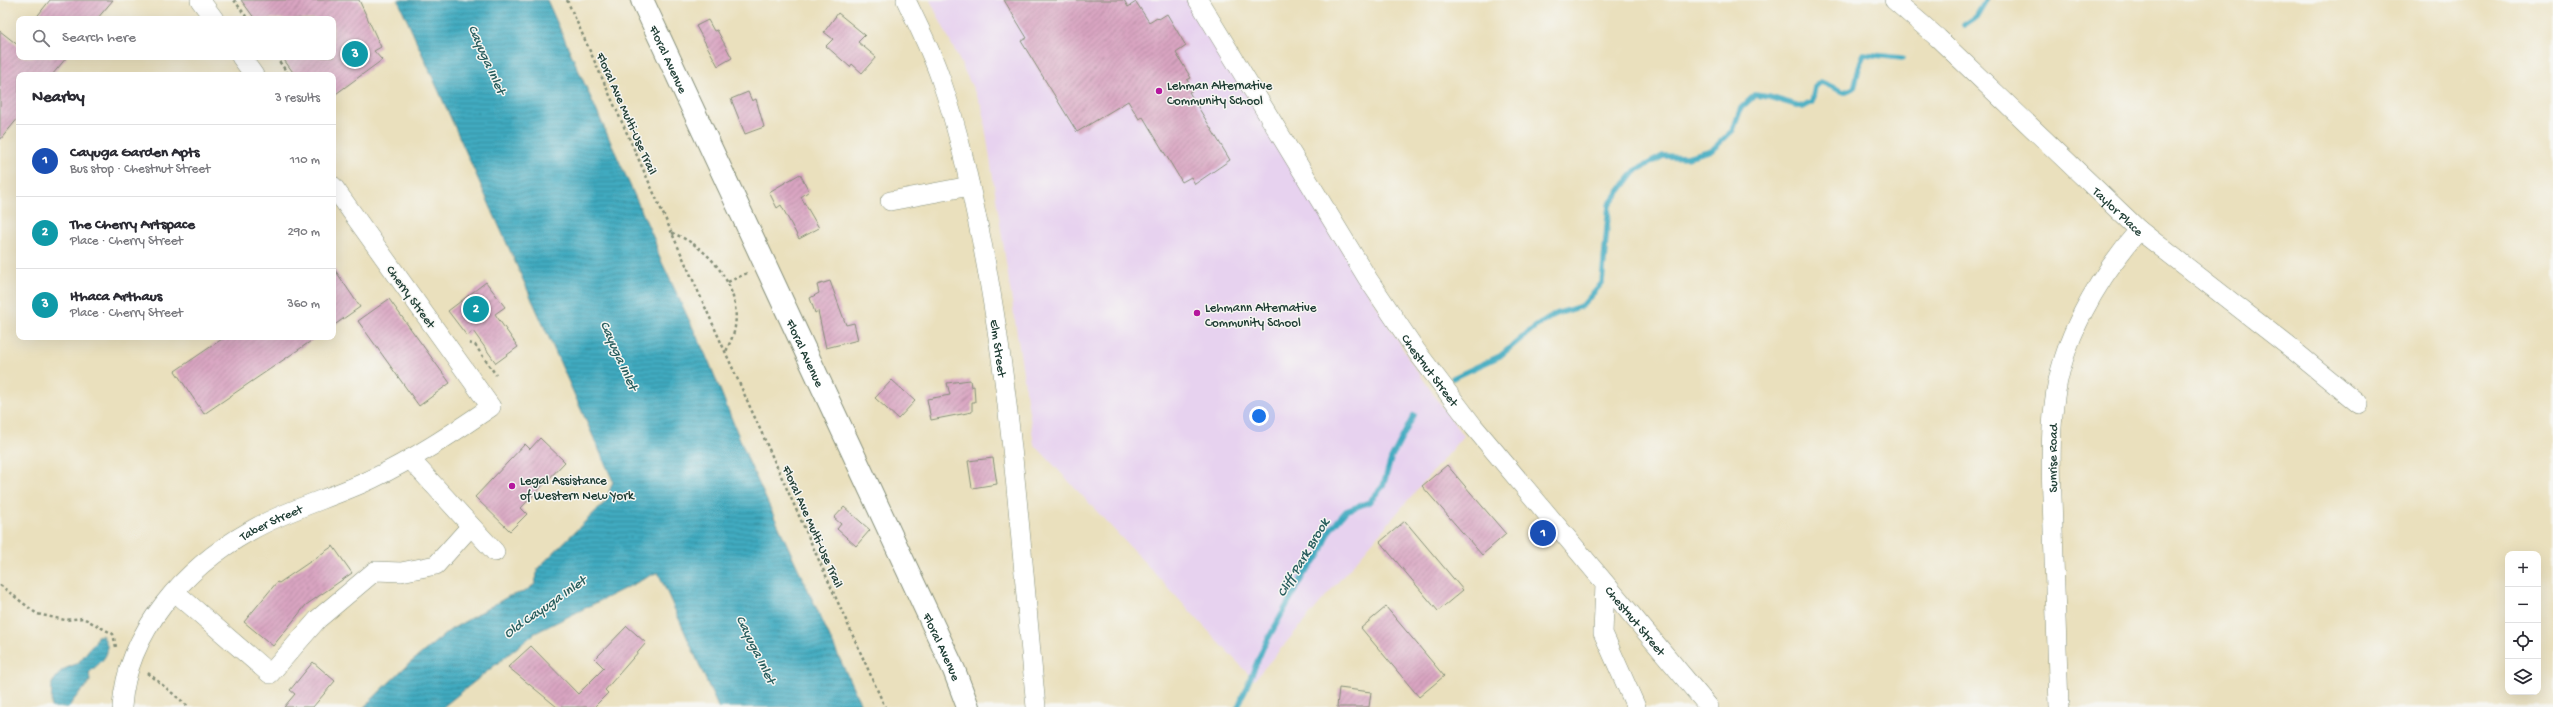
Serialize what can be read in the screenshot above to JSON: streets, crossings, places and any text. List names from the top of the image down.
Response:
{
  "streets": {
    "main road": ["Floral Avenue"],
    "street": [
      "Taylor Place",
      "Cherry Street",
      "Elm Street",
      "Chestnut Street",
      "Sunrise Road",
      "Taber Street"
    ],
    "path": ["Floral Ave Multi-Use Trail"]
  },
  "crossings": [
    ["Taylor Place", "Sunrise Road"],
    ["Cherry Street", "Taber Street"]
  ],
  "water": ["Cayuga Inlet", "Cliff Park Brook", "Old Cayuga Inlet"],
  "places": ["Lehman Alternative Community School", "Lehmann Alternative Community School", "Legal Assistance of Western New York"],
  "page": {
    "search": "Search here",
    "pins": ["3", "2", "1"],
    "heading": ["Nearby", "3 results"],
    "list": [
      {
        "mark": "1",
        "name": "Cayuga Garden Apts",
        "note": "Bus stop · Chestnut Street",
        "value": "110 m"
      },
      {
        "mark": "2",
        "name": "The Cherry Artspace",
        "note": "Place · Cherry Street",
        "value": "290 m"
      },
      {
        "mark": "3",
        "name": "Ithaca Arthaus",
        "note": "Place · Cherry Street",
        "value": "360 m"
      }
    ],
    "map_buttons": ["+", "−"]
  }
}
